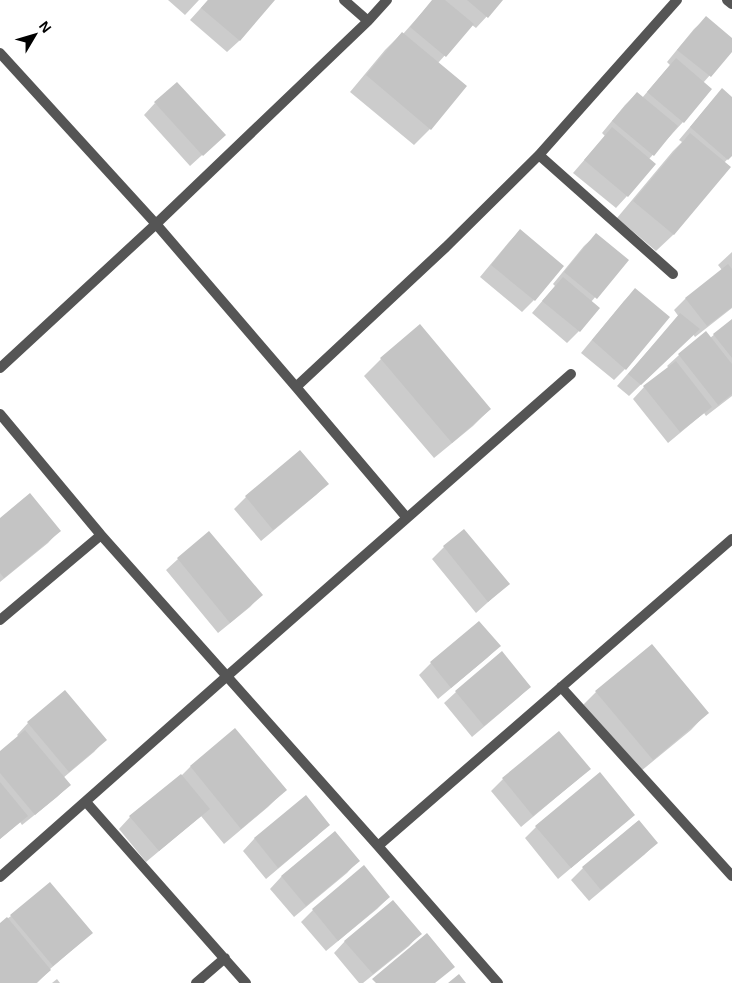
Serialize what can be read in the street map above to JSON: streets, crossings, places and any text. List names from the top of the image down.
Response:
{
  "north": "top right"
}
